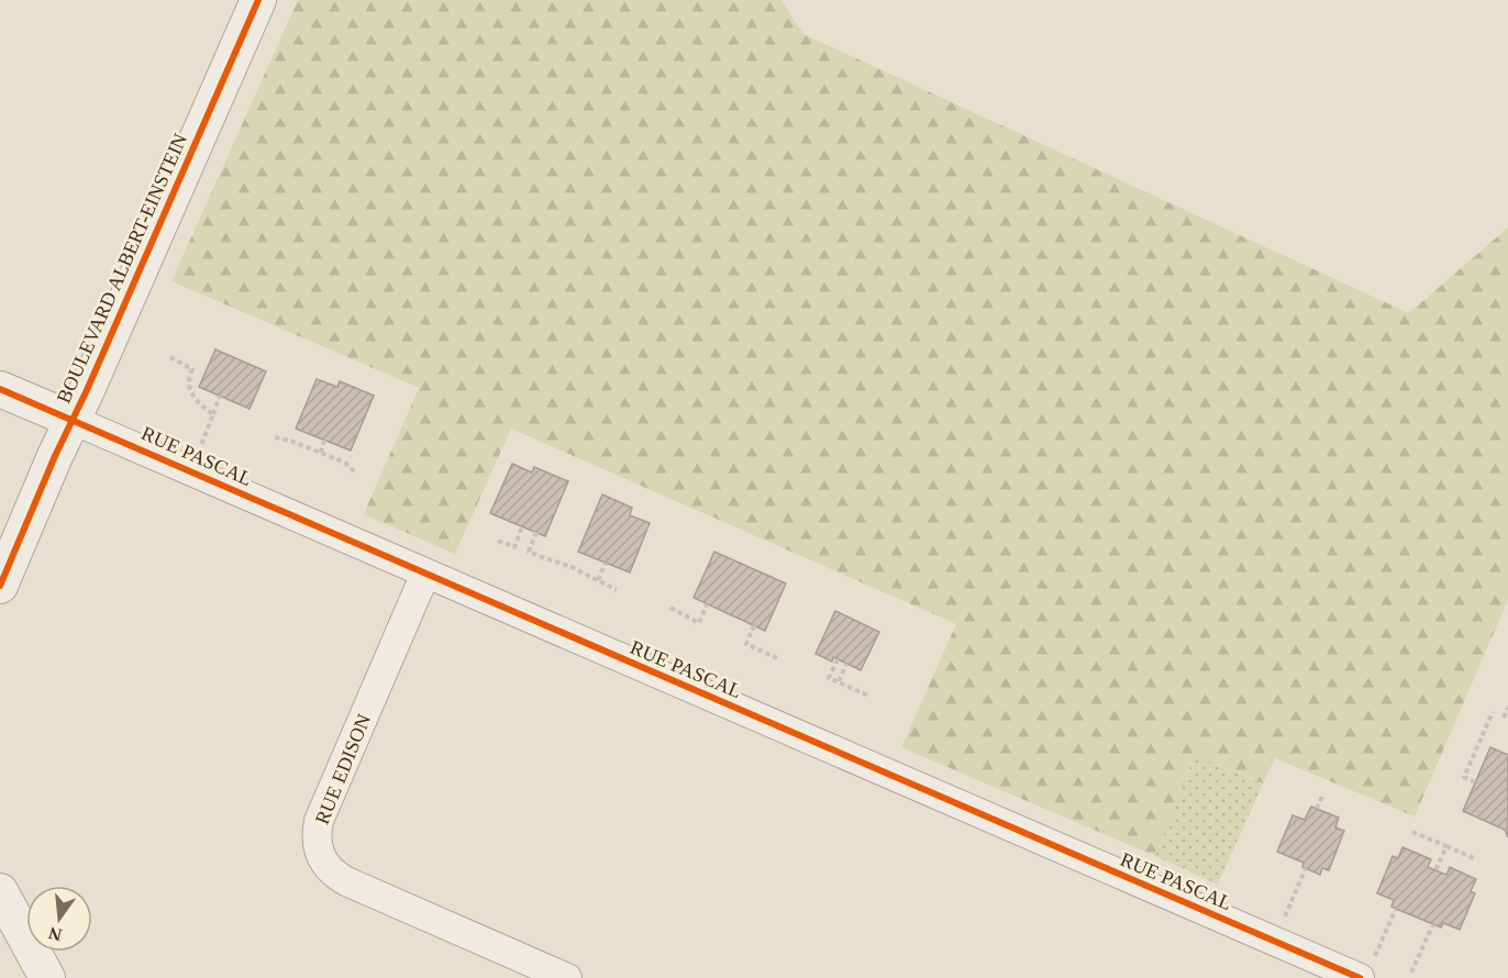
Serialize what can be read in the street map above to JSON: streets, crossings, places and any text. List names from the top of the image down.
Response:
{
  "streets": {
    "street": ["BOULEVARD ALBERT-EINSTEIN", "RUE PASCAL", "RUE EDISON"]
  },
  "crossings": [
    ["BOULEVARD ALBERT-EINSTEIN", "RUE PASCAL"],
    ["RUE PASCAL", "RUE EDISON"]
  ],
  "north": "bottom"
}
